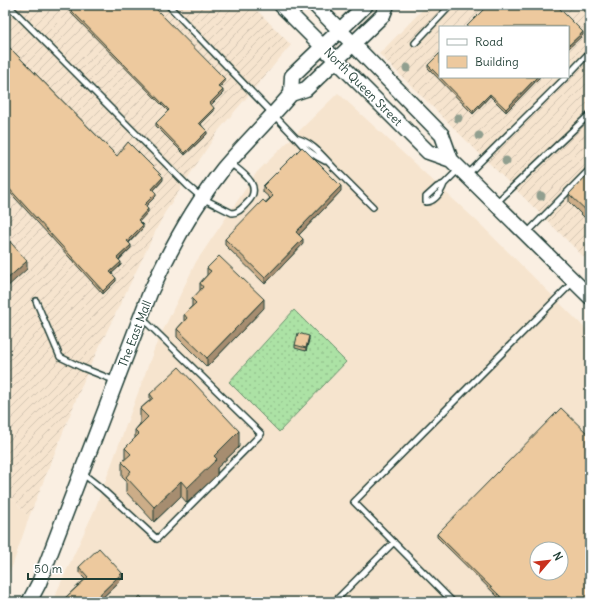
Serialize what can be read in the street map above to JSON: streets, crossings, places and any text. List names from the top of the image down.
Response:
{
  "streets": {
    "main road": ["North Queen Street", "The East Mall"]
  },
  "crossings": [
    ["North Queen Street", "The East Mall"]
  ],
  "legend": ["Road", "Building"],
  "scale_bar": "50 m",
  "north": "top right"
}
